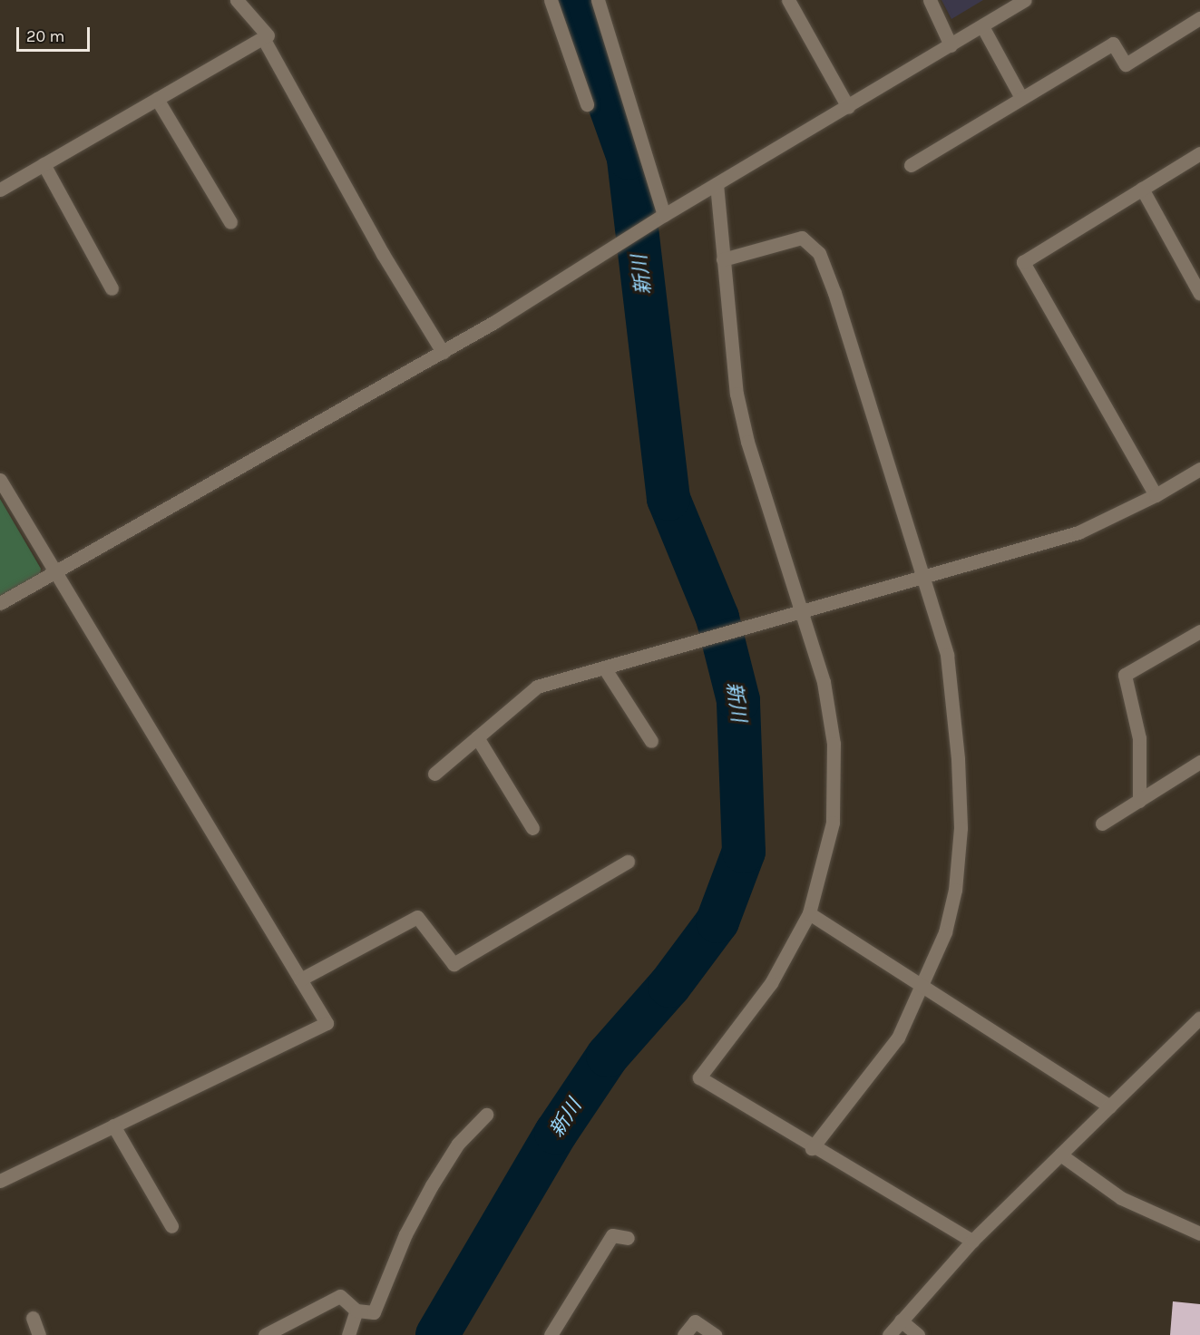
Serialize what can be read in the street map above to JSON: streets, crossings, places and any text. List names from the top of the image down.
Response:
{
  "water": ["新川"],
  "scale_bar": "20 m"
}
